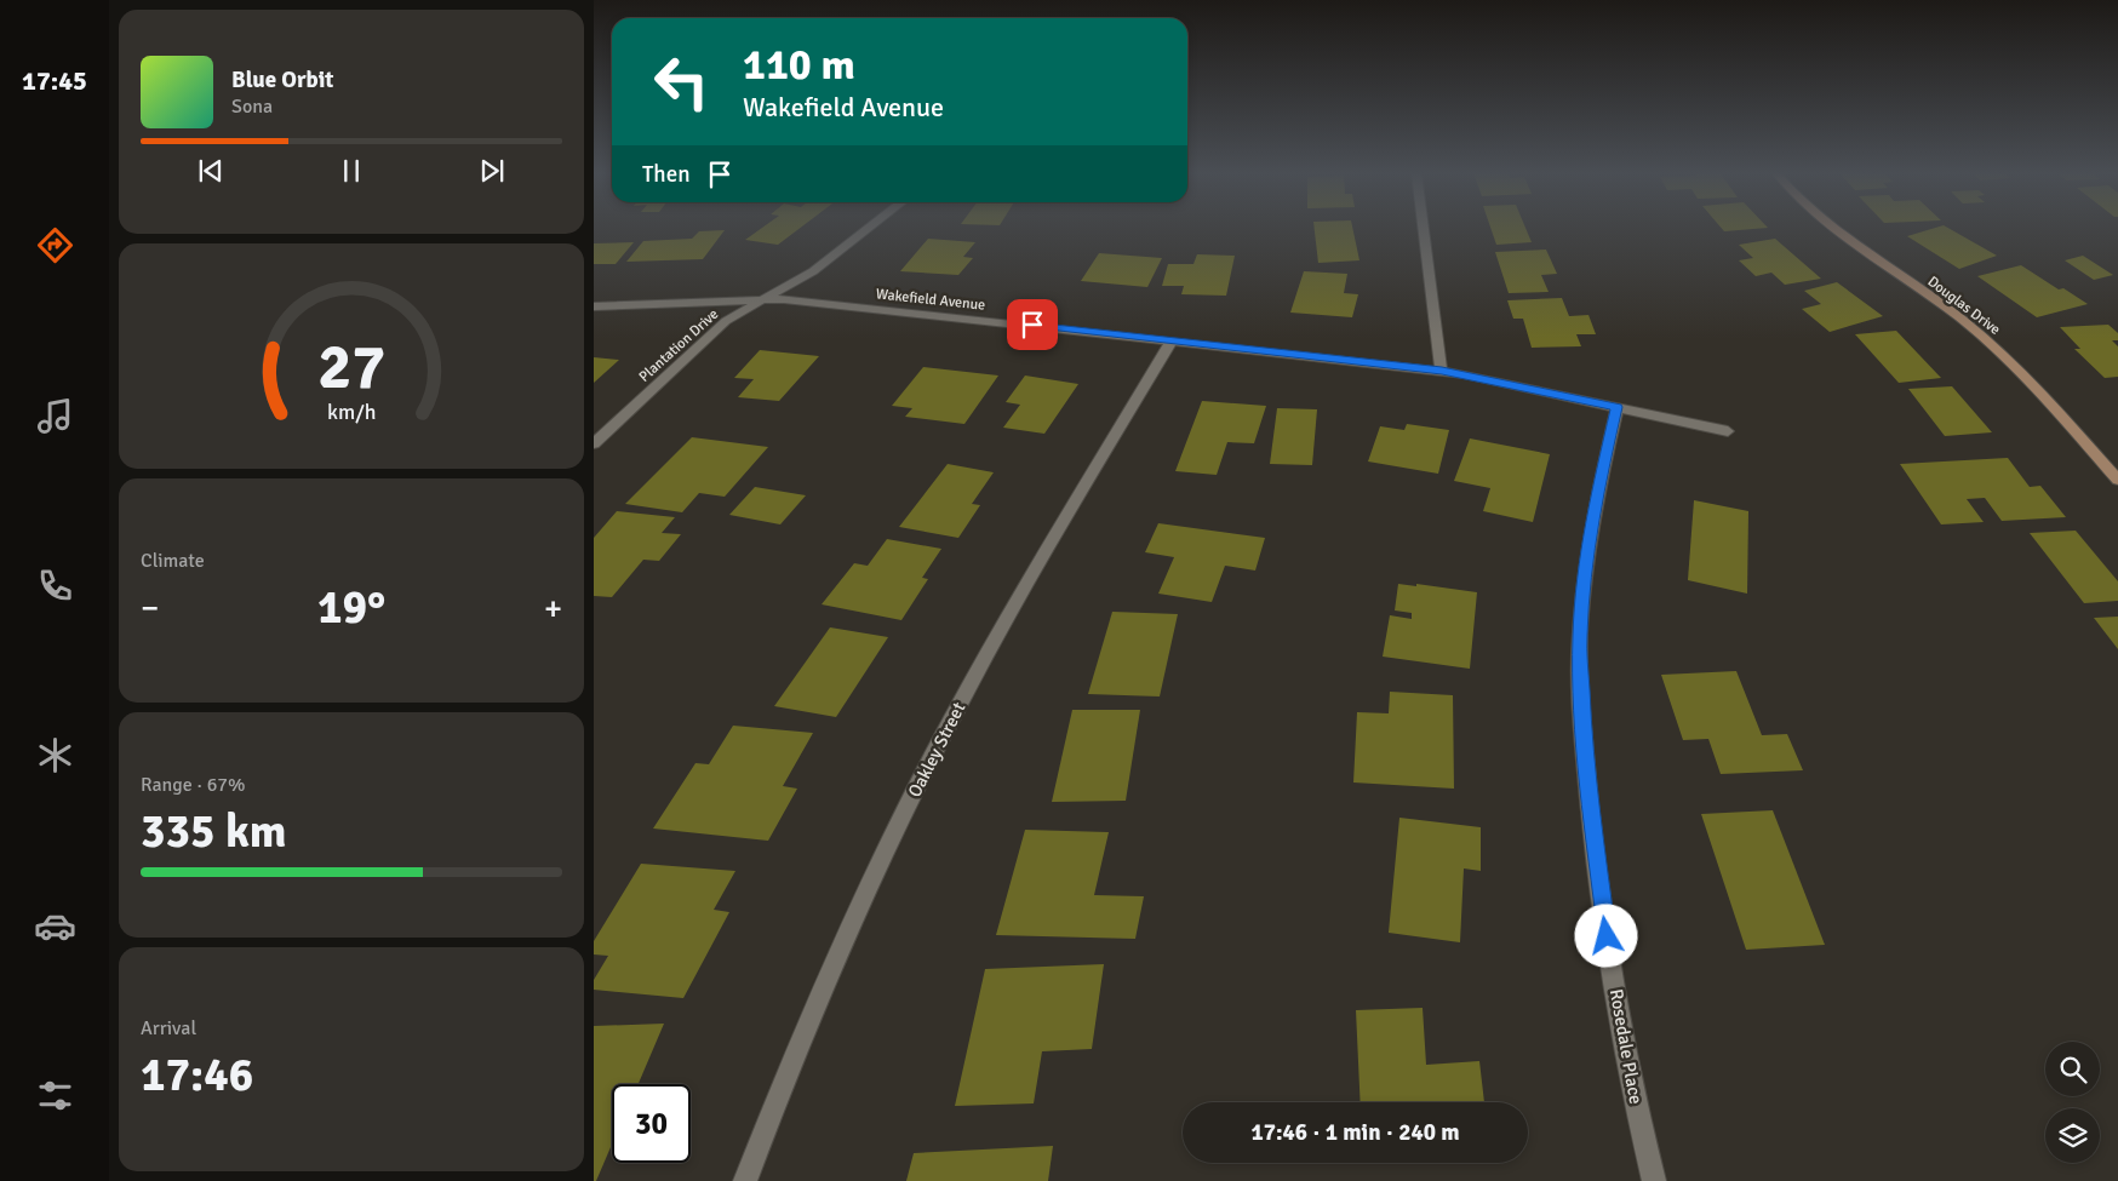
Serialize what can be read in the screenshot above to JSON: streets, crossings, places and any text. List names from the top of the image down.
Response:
{
  "streets": {
    "street": [
      "Wakefield Avenue",
      "Douglas Drive",
      "Plantation Drive",
      "Oakley Street",
      "Rosedale Place"
    ]
  },
  "crossings": [
    ["Wakefield Avenue", "Plantation Drive"],
    ["Wakefield Avenue", "Oakley Street"],
    ["Wakefield Avenue", "Rosedale Place"]
  ],
  "page": {
    "tabs": "17:45",
    "turn": ["110 m", "Wakefield Avenue"],
    "song": ["Blue Orbit", "Sona"],
    "then": "Then",
    "tile": [
      "Climate",
      ["Range · 67%", "335 km"],
      ["Arrival", "17:46"]
    ],
    "heat": ["−", "19°", "+"],
    "limit": "30",
    "trip": "17:46 · 1 min · 240 m",
    "gauge": ["27", "km/h"]
  }
}
